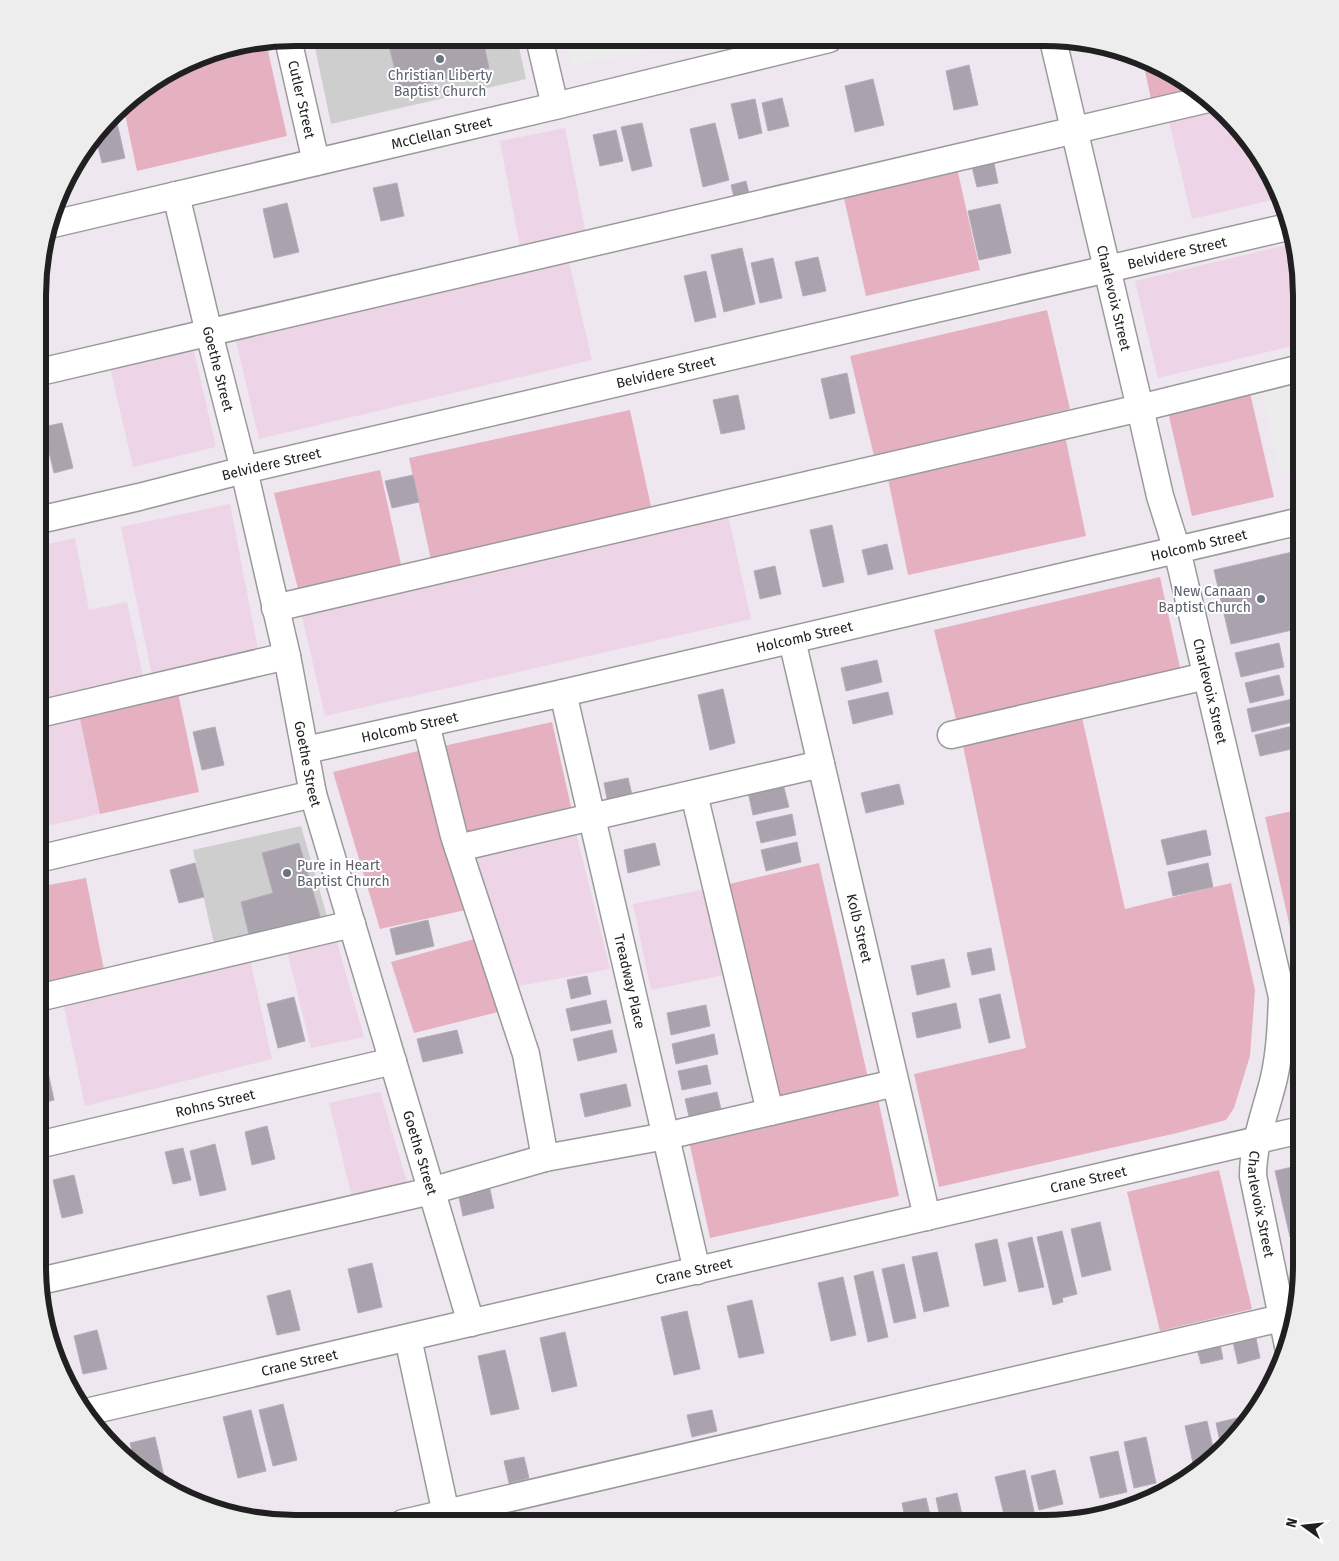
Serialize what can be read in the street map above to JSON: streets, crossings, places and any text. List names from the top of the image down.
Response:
{
  "streets": {
    "street": [
      "Cutler Street",
      "McClellan Street",
      "Belvidere Street",
      "Charlevoix Street",
      "Goethe Street",
      "Holcomb Street",
      "Kolb Street",
      "Treadway Place",
      "Rohns Street",
      "Crane Street"
    ]
  },
  "crossings": [
    ["Cutler Street", "McClellan Street"],
    ["McClellan Street", "Goethe Street"],
    ["Belvidere Street", "Charlevoix Street"],
    ["Belvidere Street", "Goethe Street"],
    ["Charlevoix Street", "Holcomb Street"],
    ["Charlevoix Street", "Crane Street"],
    ["Goethe Street", "Holcomb Street"],
    ["Goethe Street", "Rohns Street"],
    ["Goethe Street", "Crane Street"],
    ["Holcomb Street", "Kolb Street"],
    ["Holcomb Street", "Treadway Place"],
    ["Kolb Street", "Crane Street"],
    ["Treadway Place", "Crane Street"]
  ],
  "places": ["Christian Liberty Baptist Church", "New Canaan Baptist Church", "Pure in Heart Baptist Church"],
  "north": "left"
}
